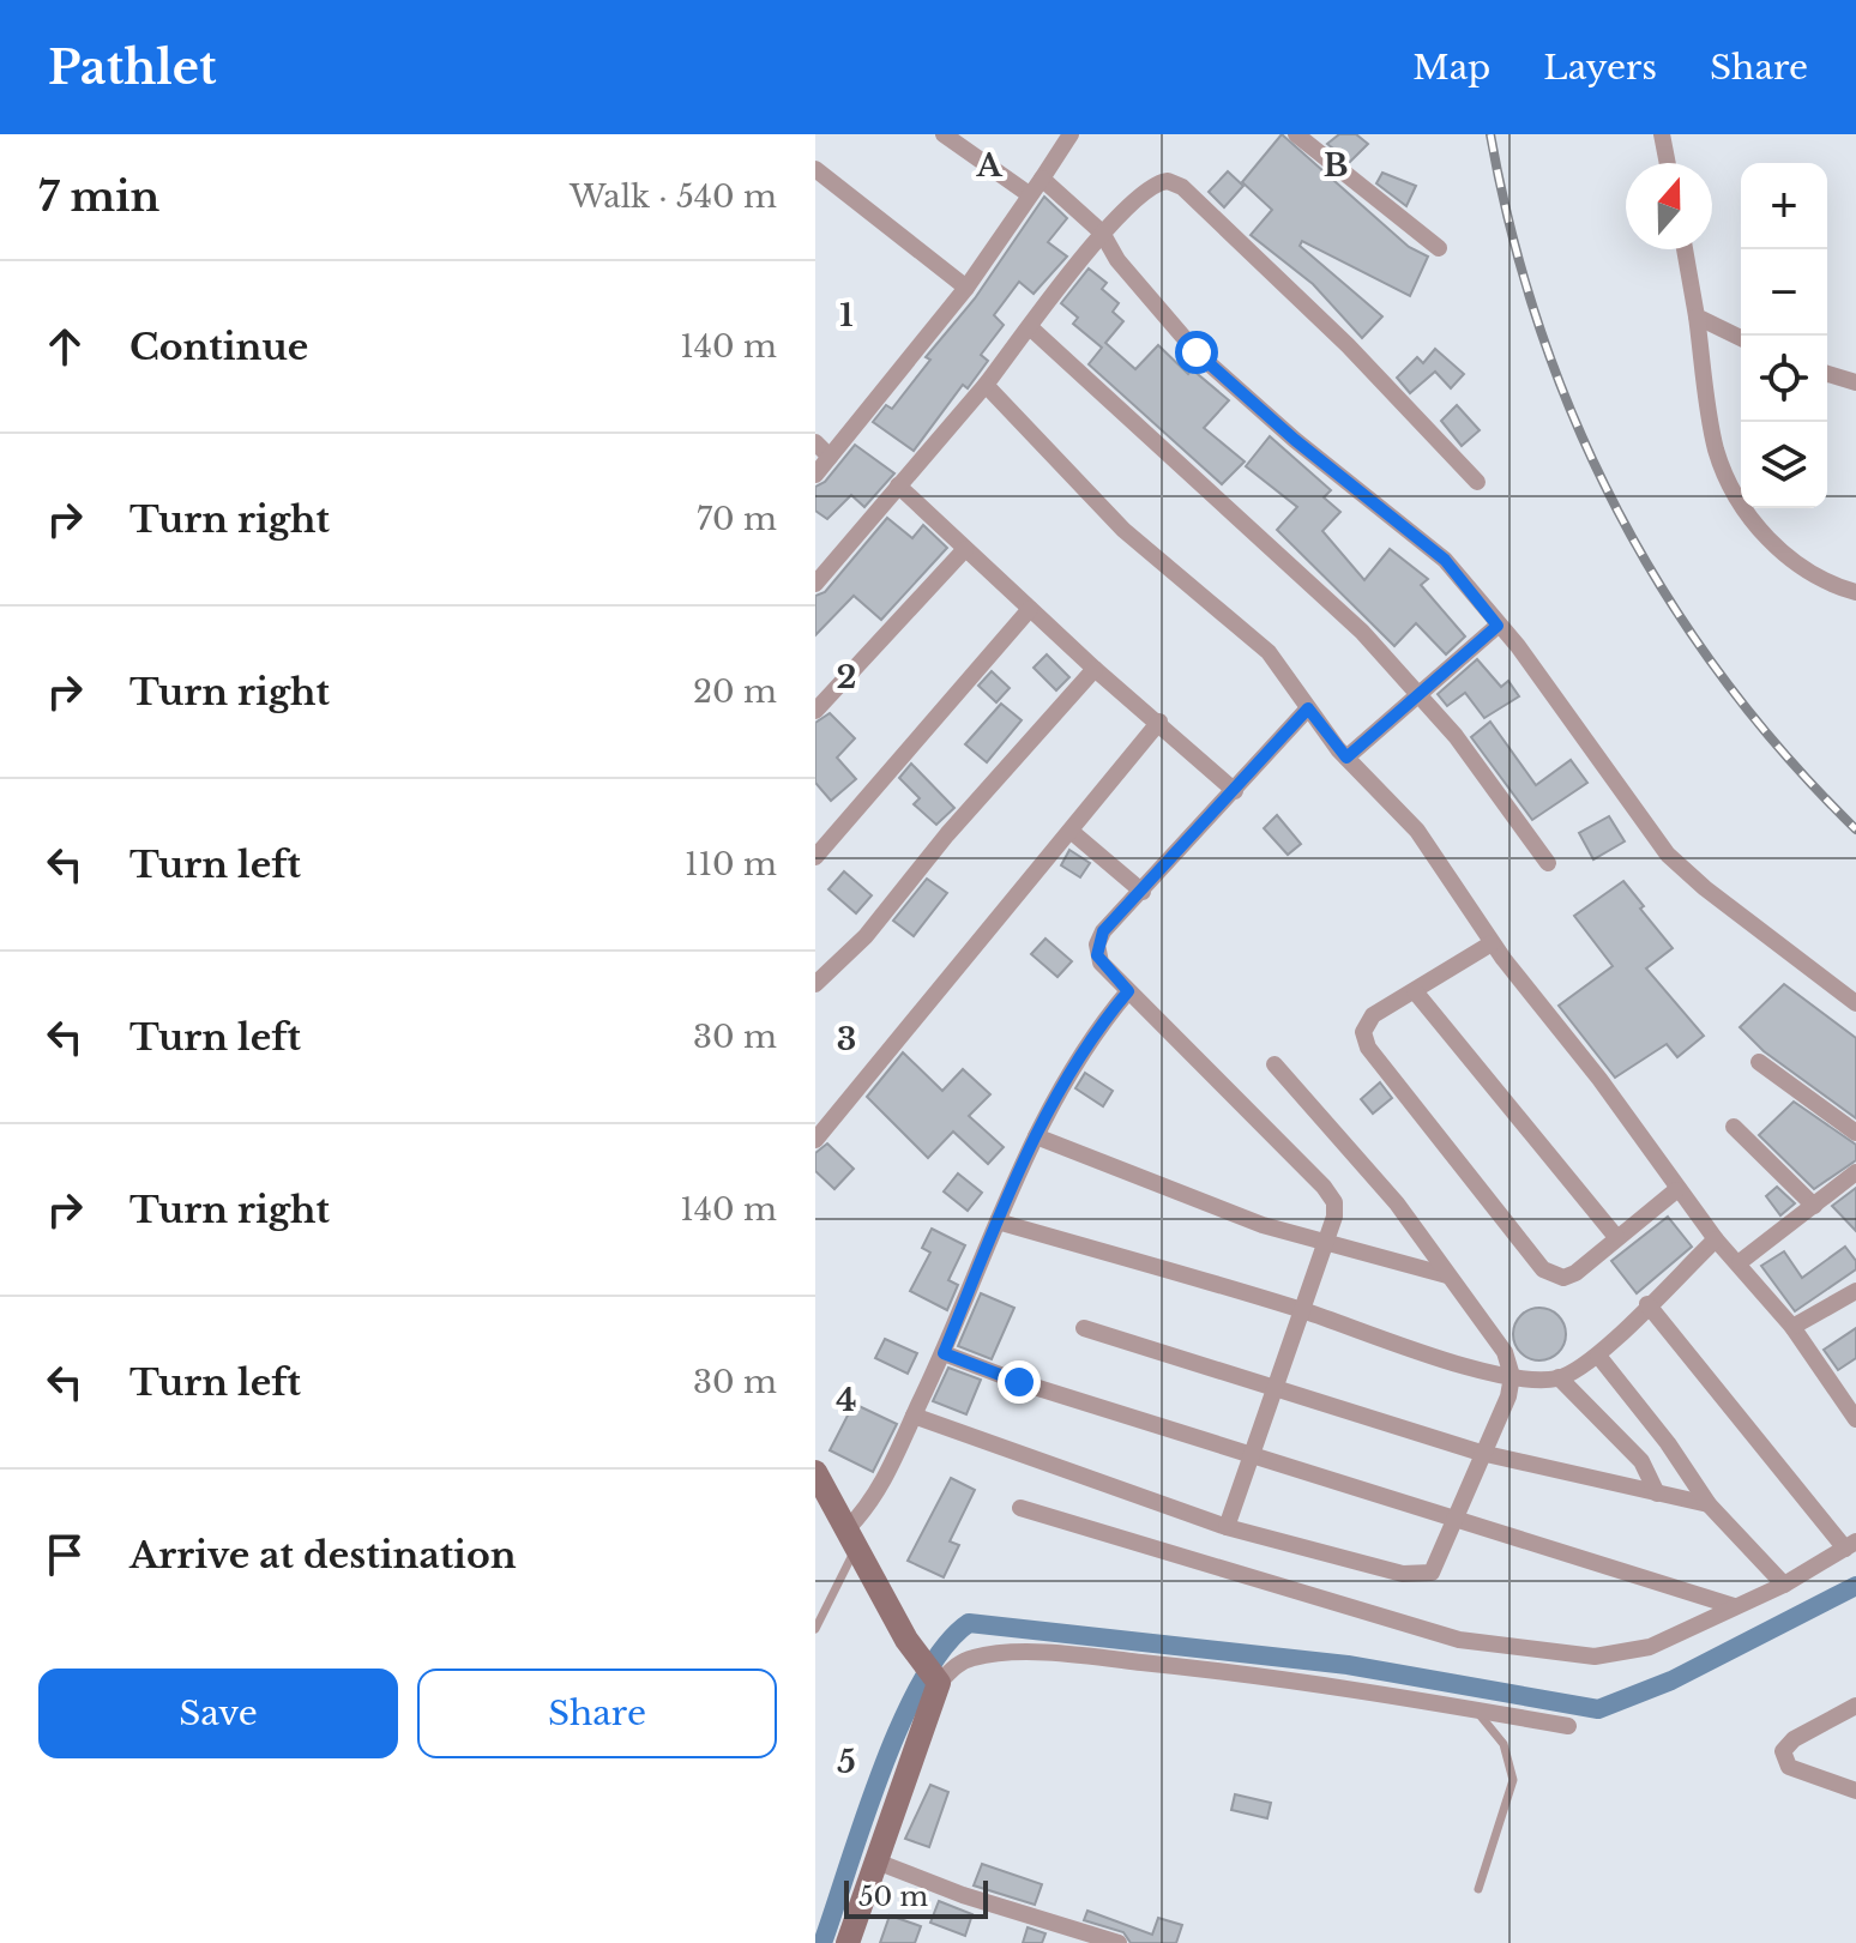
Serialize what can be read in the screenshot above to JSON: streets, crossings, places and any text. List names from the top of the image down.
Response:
{
  "scale_bar": "50 m",
  "north": "top",
  "page": {
    "header": "Pathlet",
    "nav": ["Map", "Layers", "Share"],
    "heading": ["7 min", "Walk · 540 m"],
    "map_buttons": ["+", "−"],
    "list": [
      ["Continue", "140 m"],
      ["Turn right", "70 m"],
      ["Turn right", "20 m"],
      ["Turn left", "110 m"],
      ["Turn left", "30 m"],
      ["Turn right", "140 m"],
      ["Turn left", "30 m"],
      "Arrive at destination"
    ],
    "buttons": ["Save", "Share"],
    "scale": "50 m"
  },
  "grid": {
    "columns": ["A", "B"],
    "rows": [
      "1",
      "2",
      "3",
      "4",
      "5"
    ]
  }
}
